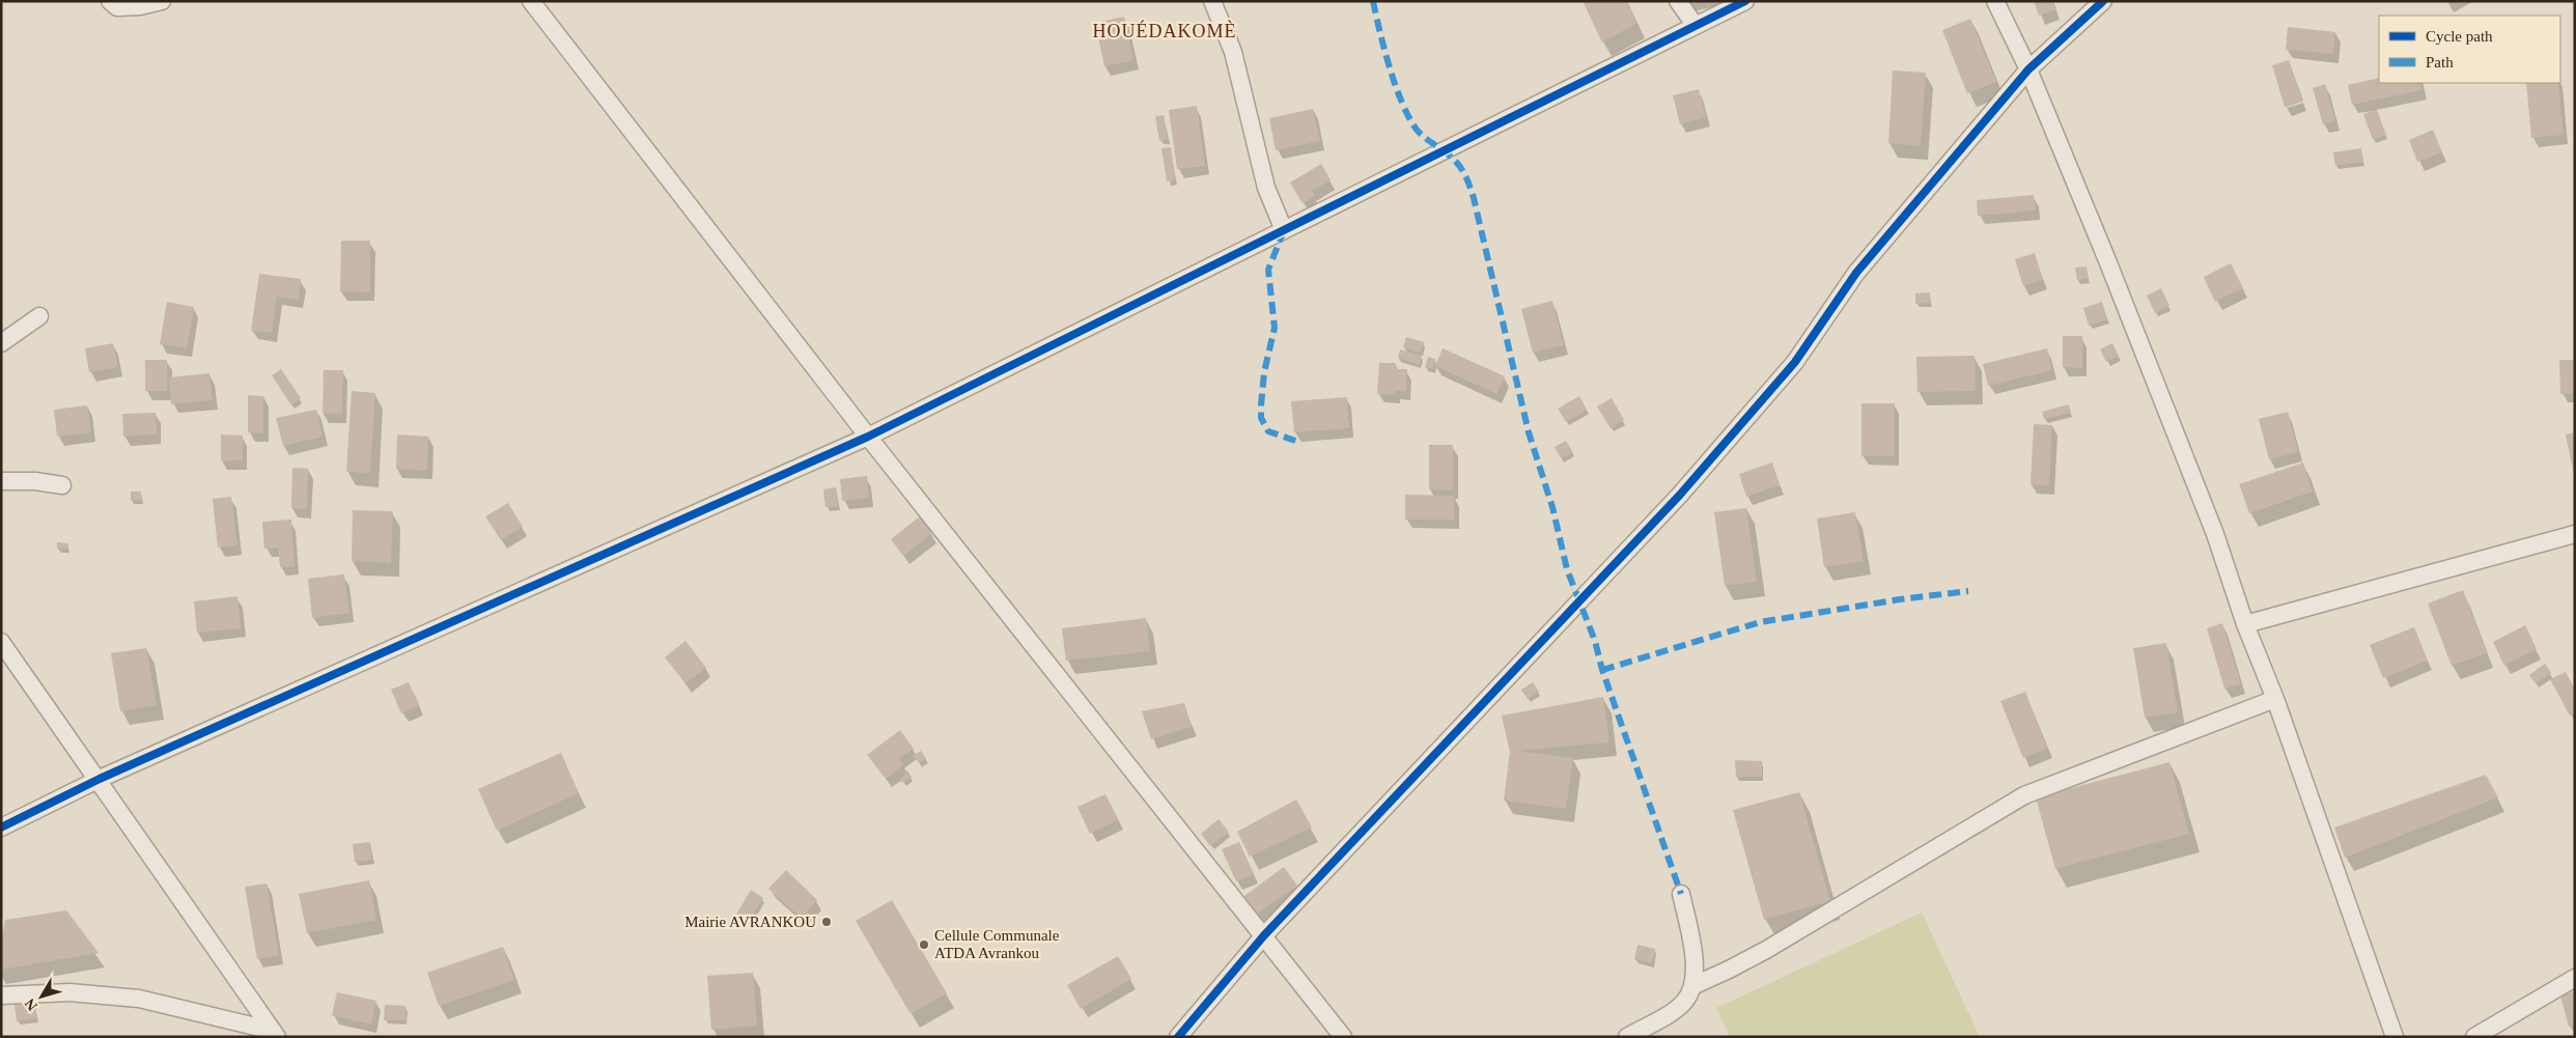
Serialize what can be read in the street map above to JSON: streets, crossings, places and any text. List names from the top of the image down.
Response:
{
  "districts": ["HOUÉDAKOMÈ"],
  "places": ["Mairie AVRANKOU", "Cellule Communale ATDA Avrankou"],
  "legend": ["Cycle path", "Path"],
  "north": "bottom left"
}
